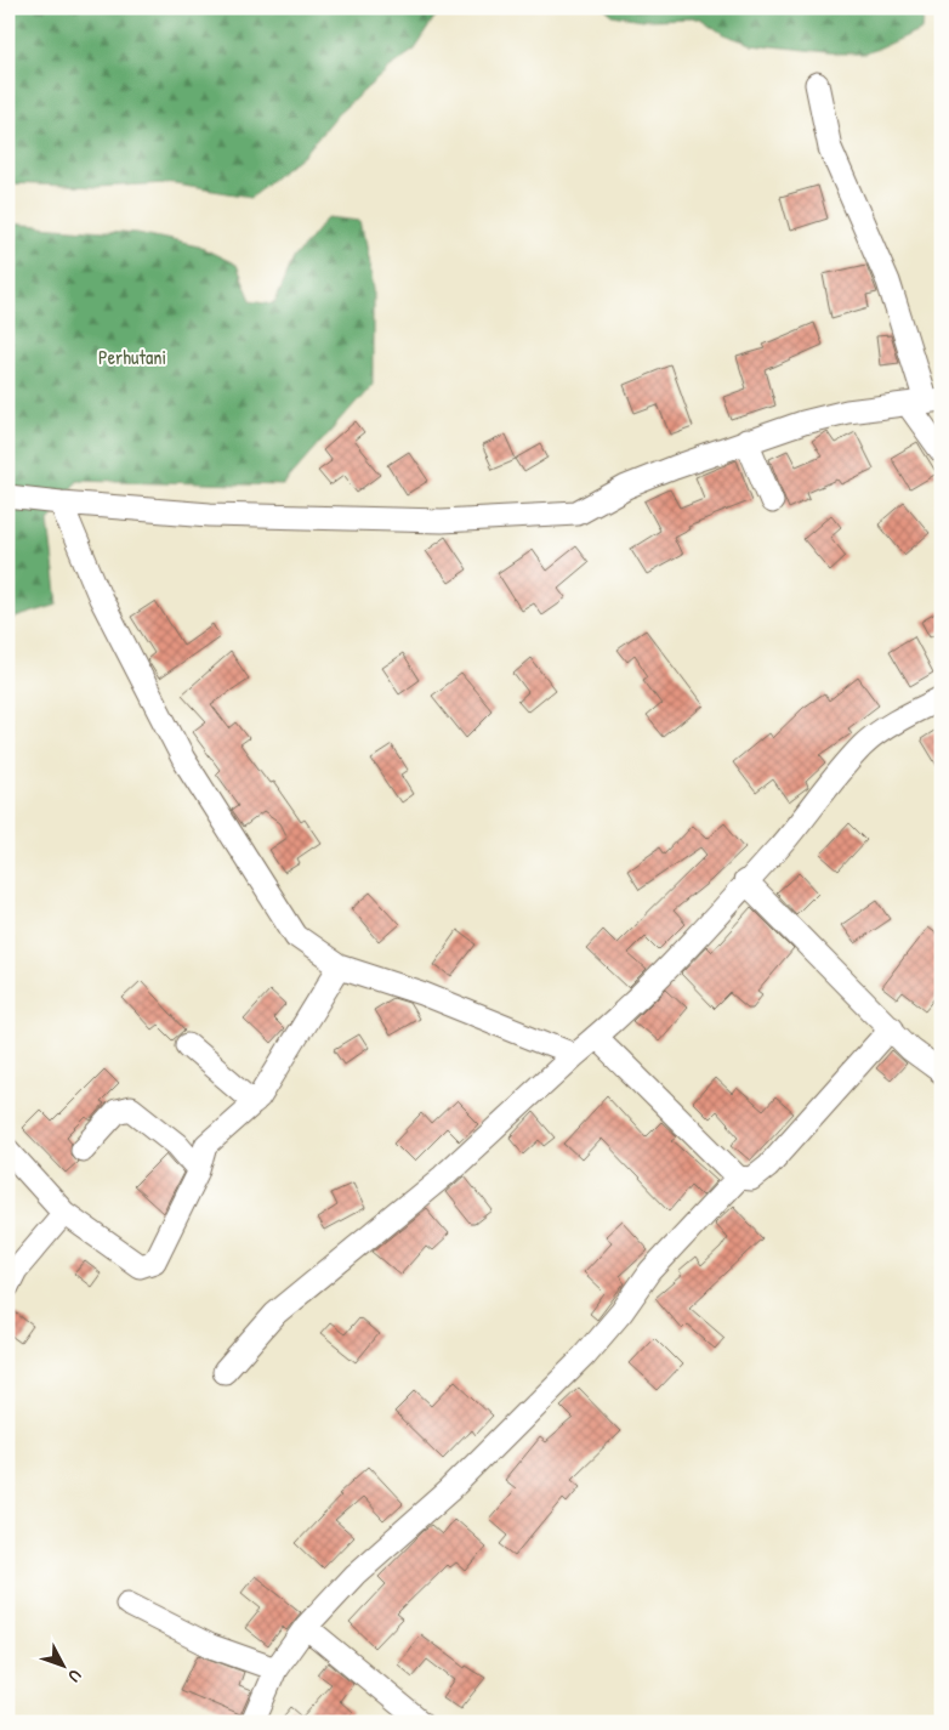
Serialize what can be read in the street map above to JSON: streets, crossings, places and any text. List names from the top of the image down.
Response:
{
  "parks": ["Perhutani"],
  "north": "bottom right"
}
